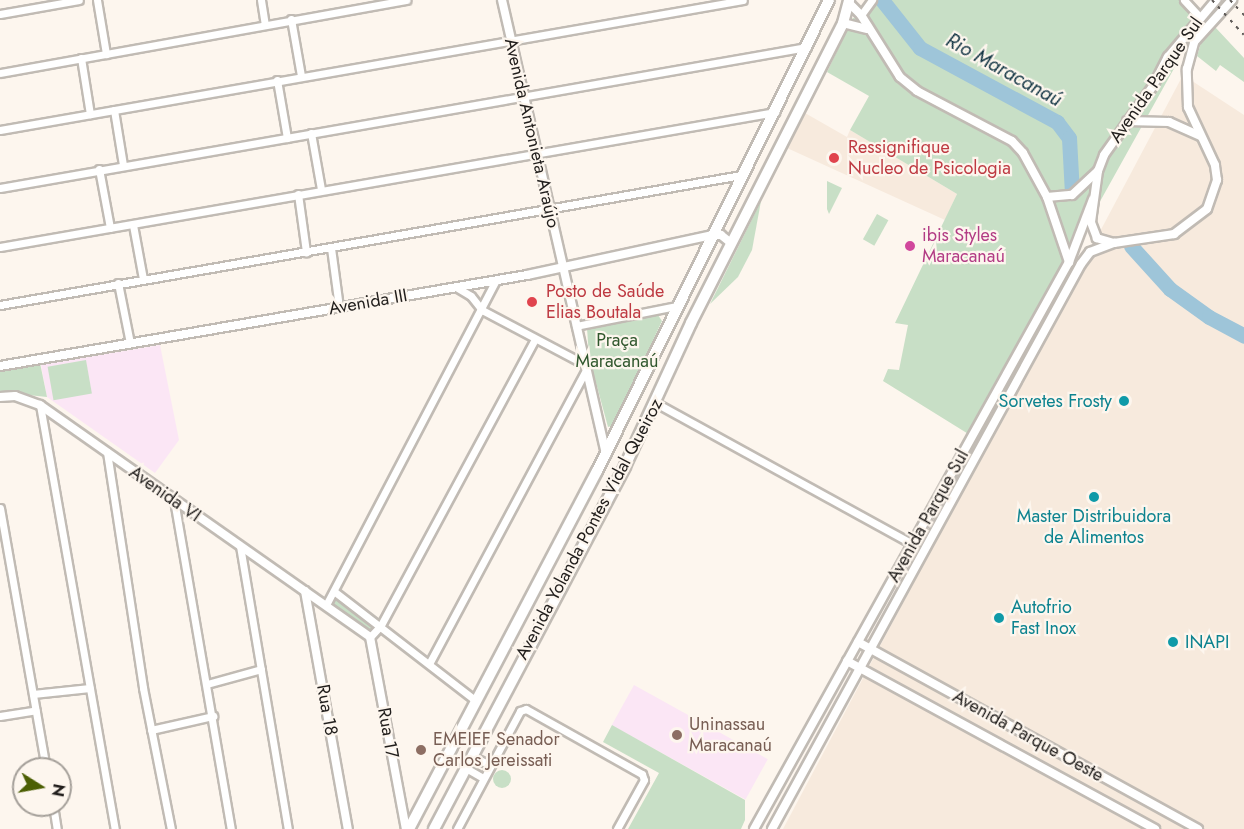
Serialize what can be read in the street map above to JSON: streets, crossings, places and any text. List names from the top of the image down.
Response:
{
  "streets": {
    "main road": ["Avenida Yolanda Pontes Vidal Queiroz"],
    "street": [
      "Avenida Parque Sul",
      "Avenida Antonieta Araújo",
      "Avenida III",
      "Avenida VI",
      "Rua 18",
      "Rua 17",
      "Avenida Parque Oeste"
    ]
  },
  "crossings": [
    ["Avenida Parque Sul", "Avenida Parque Oeste"],
    ["Avenida Antonieta Araújo", "Avenida III"],
    ["Avenida Antonieta Araújo", "Avenida Yolanda Pontes Vidal Queiroz"],
    ["Avenida III", "Avenida Yolanda Pontes Vidal Queiroz"],
    ["Avenida VI", "Rua 18"],
    ["Avenida VI", "Rua 17"],
    ["Avenida Yolanda Pontes Vidal Queiroz", "Rua 17"]
  ],
  "water": ["Rio Maracanaú"],
  "parks": ["Praça Maracanaú"],
  "places": [
    "Ressignifique Nucleo de Psicologia",
    "ibis Styles Maracanaú",
    "Posto de Saúde Elias Boutala",
    "Sorvetes Frosty",
    "Master Distribuidora de Alimentos",
    "Autofrio Fast Inox",
    "INAPI",
    "Uninassau Maracanaú",
    "EMEIEF Senador Carlos Jereissati"
  ],
  "north": "right"
}
